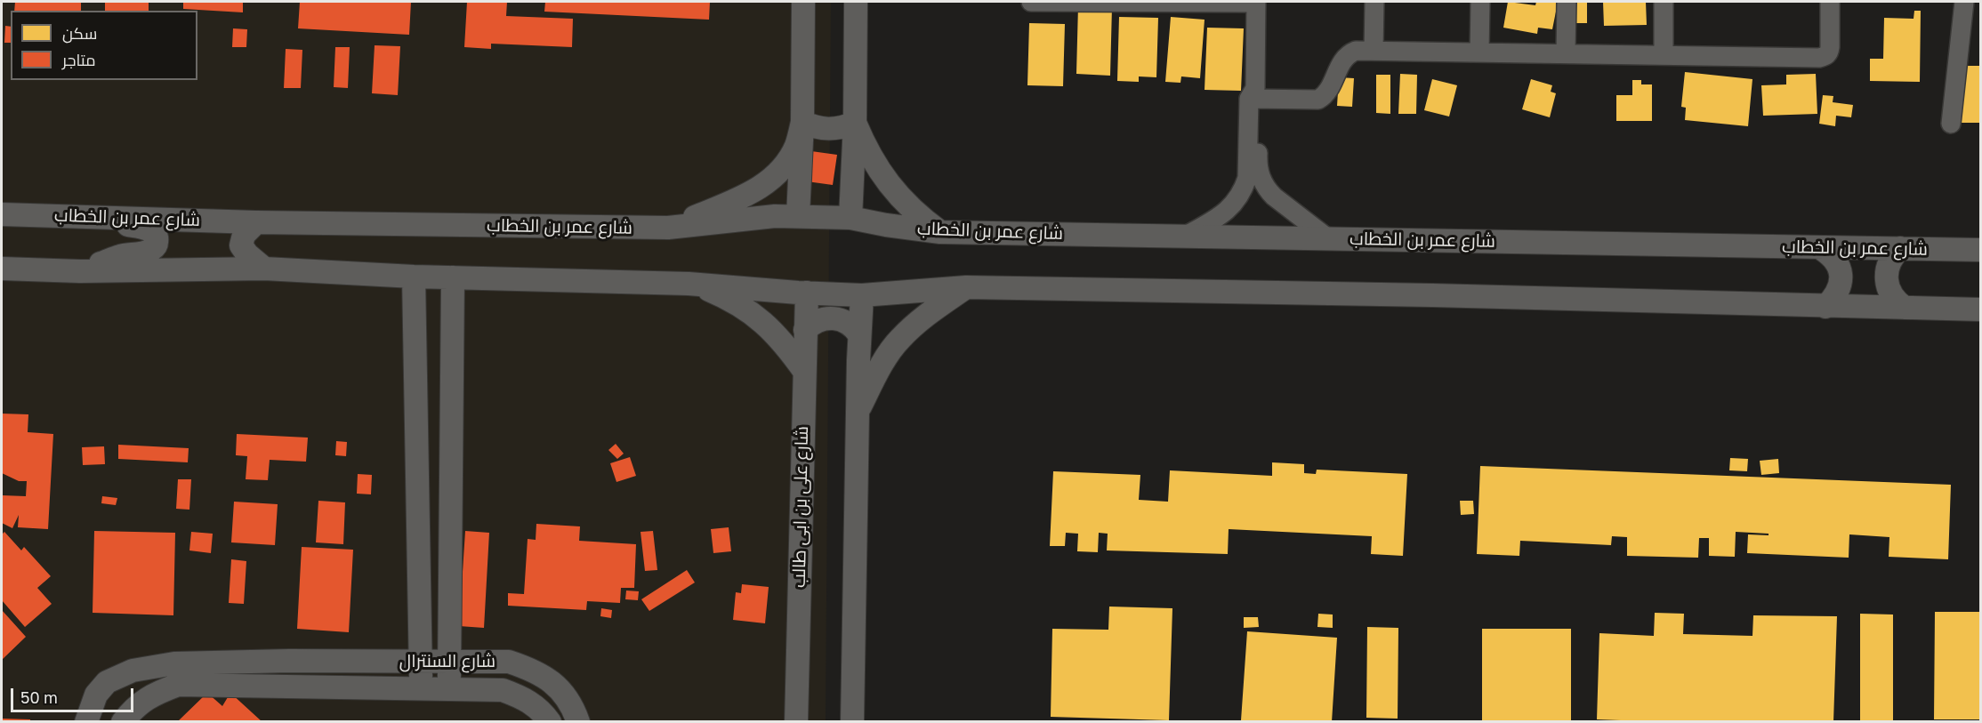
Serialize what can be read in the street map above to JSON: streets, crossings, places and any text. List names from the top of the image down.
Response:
{
  "streets": {
    "street": ["شارع عمر بن الخطاب", "شارع على بن ابى طالب", "شارع السنترال"]
  },
  "legend": ["سكن", "متاجر"],
  "scale_bar": "50 m"
}
